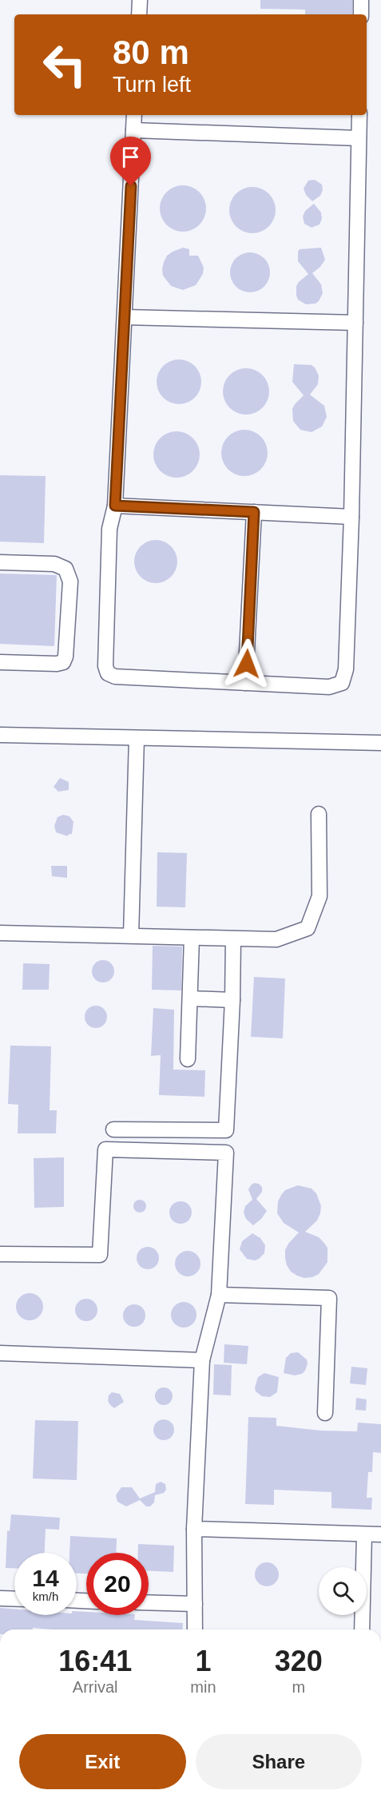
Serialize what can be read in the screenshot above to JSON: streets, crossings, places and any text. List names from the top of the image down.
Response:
{
  "page": {
    "turn": ["80 m", "Turn left"],
    "speed": "14 km/h",
    "limit": "20",
    "eta": [
      "16:41",
      "Arrival",
      "1",
      "min",
      "320",
      "m"
    ],
    "buttons": ["Exit", "Share"]
  }
}
